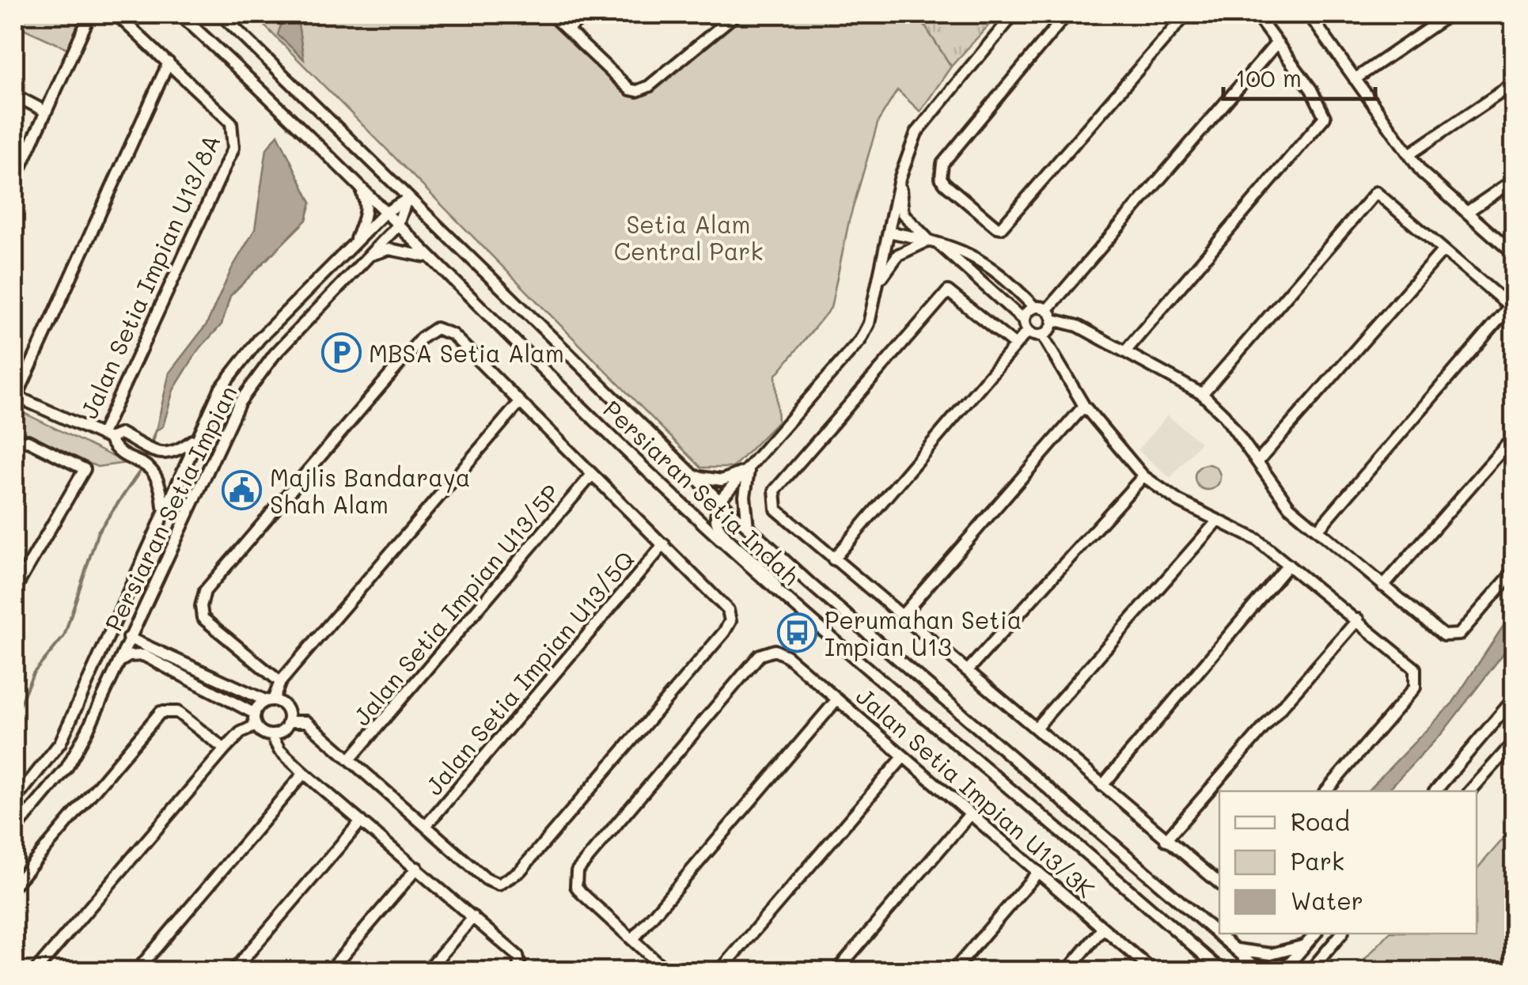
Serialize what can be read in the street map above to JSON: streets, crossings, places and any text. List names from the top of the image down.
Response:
{
  "streets": {
    "street": [
      "Jalan Setia Impian U13/8A",
      "Persiaran Setia Indah",
      "Persiaran Setia Impian",
      "Jalan Setia Impian U13/5P",
      "Jalan Setia Impian U13/5Q",
      "Jalan Setia Impian U13/3K"
    ]
  },
  "crossings": [
    ["Persiaran Setia Indah", "Persiaran Setia Impian"]
  ],
  "parks": ["Setia Alam Central Park"],
  "places": {
    "parking": ["MBSA Setia Alam"],
    "public building": ["Majlis Bandaraya Shah Alam"],
    "bus stop": ["Perumahan Setia Impian U13"]
  },
  "legend": ["Road", "Park", "Water"],
  "scale_bar": "100 m"
}
